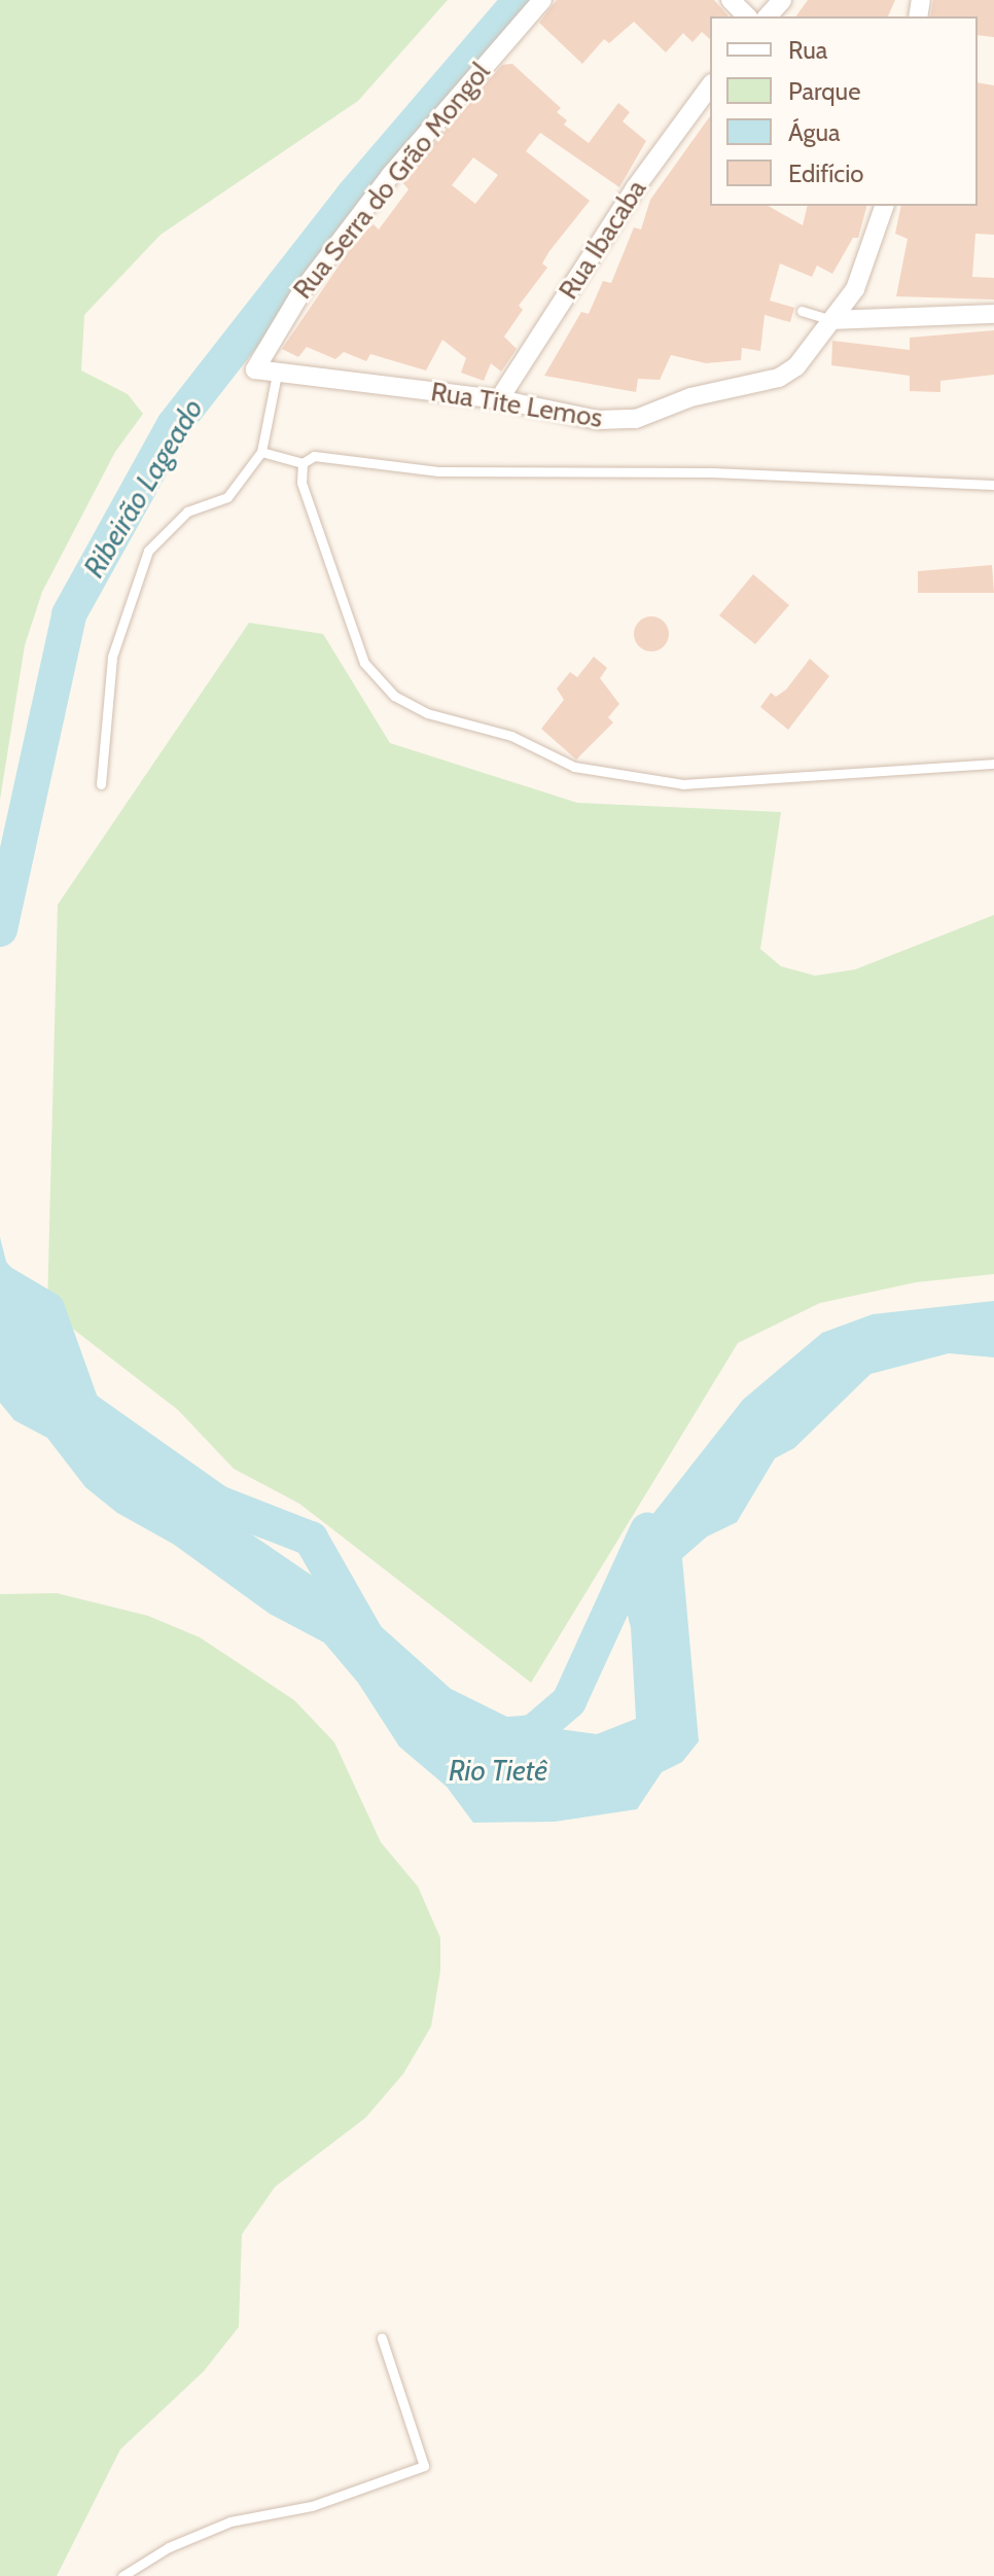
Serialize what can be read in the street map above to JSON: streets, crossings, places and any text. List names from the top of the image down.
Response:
{
  "streets": {
    "street": ["Rua Serra do Grão Mongol", "Rua Ibacaba", "Rua Tite Lemos"]
  },
  "crossings": [
    ["Rua Serra do Grão Mongol", "Rua Tite Lemos"],
    ["Rua Ibacaba", "Rua Tite Lemos"]
  ],
  "water": ["Ribeirão Lageado", "Rio Tietê"],
  "legend": [
    "Rua",
    "Parque",
    "Água",
    "Edifício"
  ]
}
